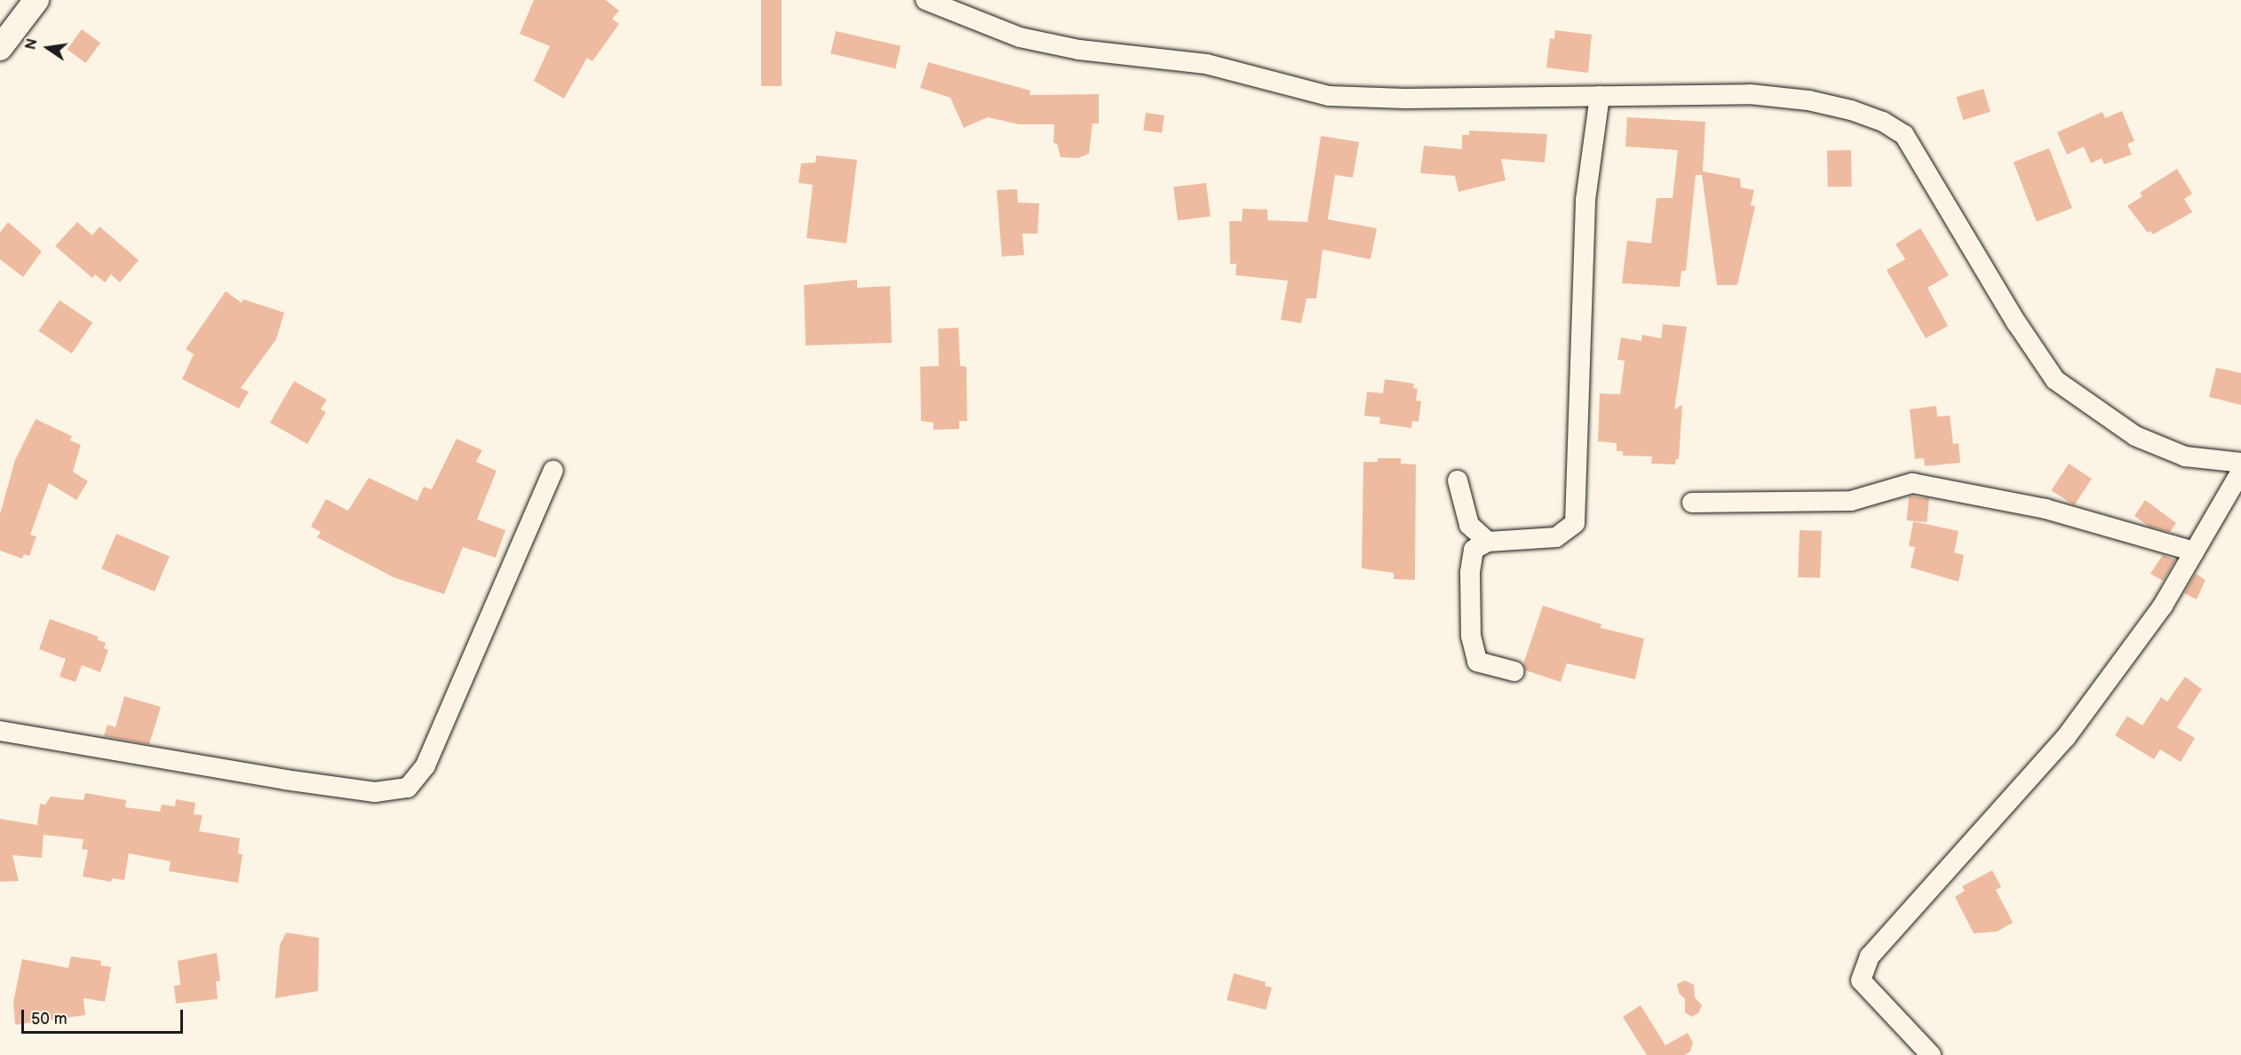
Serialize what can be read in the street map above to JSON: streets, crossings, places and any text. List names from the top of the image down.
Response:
{
  "scale_bar": "50 m",
  "north": "left"
}
